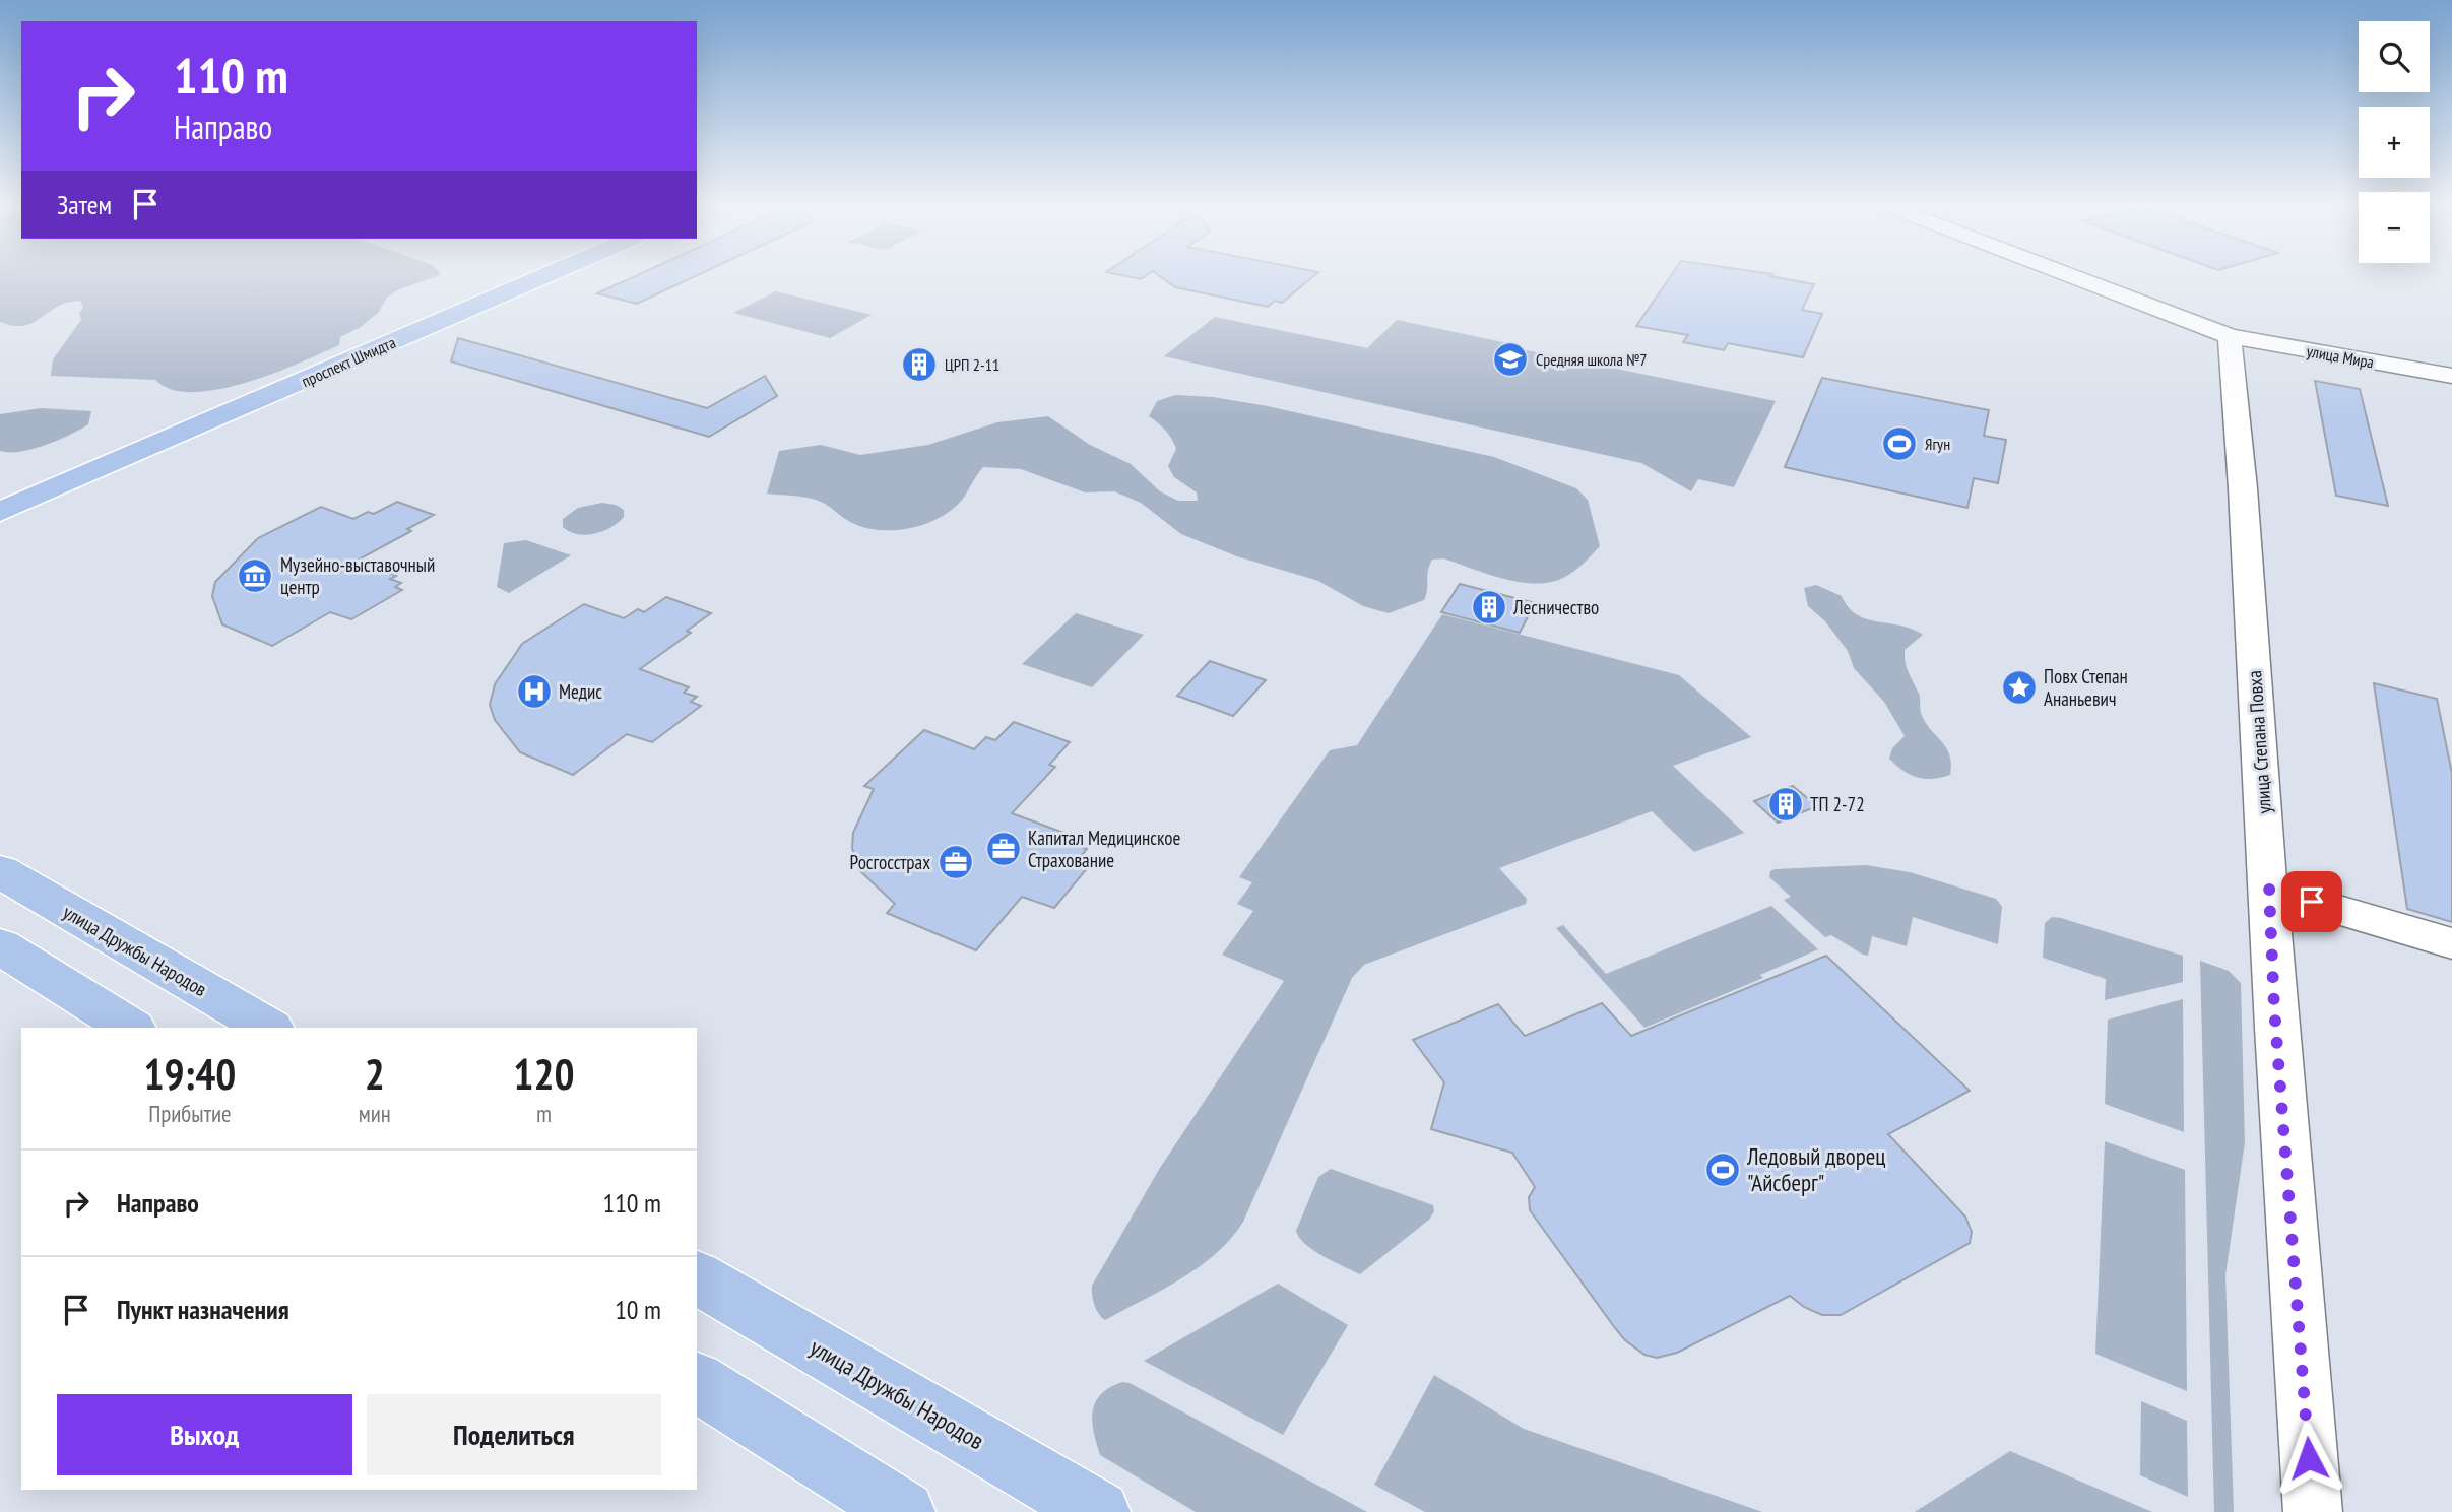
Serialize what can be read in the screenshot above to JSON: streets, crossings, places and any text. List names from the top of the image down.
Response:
{
  "streets": {
    "main road": ["проспект Шмидта", "улица Дружбы Народов"],
    "street": ["улица Мира", "улица Степана Повха"]
  },
  "crossings": [
    ["улица Мира", "улица Степана Повха"]
  ],
  "places": {
    "school or university": ["Средняя школа №7"],
    "building": ["ЦРП 2-11", "Лесничество", "ТП 2-72"],
    "sports": ["Ягун", "Ледовый дворец \"Айсберг\""],
    "museum": ["Музейно-выставочный центр"],
    "place": ["Повх Степан Ананьевич"],
    "hospital": ["Медис"],
    "office": ["Капитал Медицинское Страхование", "Росгосстрах"]
  },
  "page": {
    "map_buttons": ["+", "−"],
    "turn": ["110 m", "Направо"],
    "then": "Затем",
    "eta": [
      "19:40",
      "Прибытие",
      "2",
      "мин",
      "120",
      "m"
    ],
    "list": [
      {
        "name": "Направо",
        "value": "110 m"
      },
      {
        "name": "Пункт назначения",
        "value": "10 m"
      }
    ],
    "buttons": ["Выход", "Поделиться"]
  }
}
